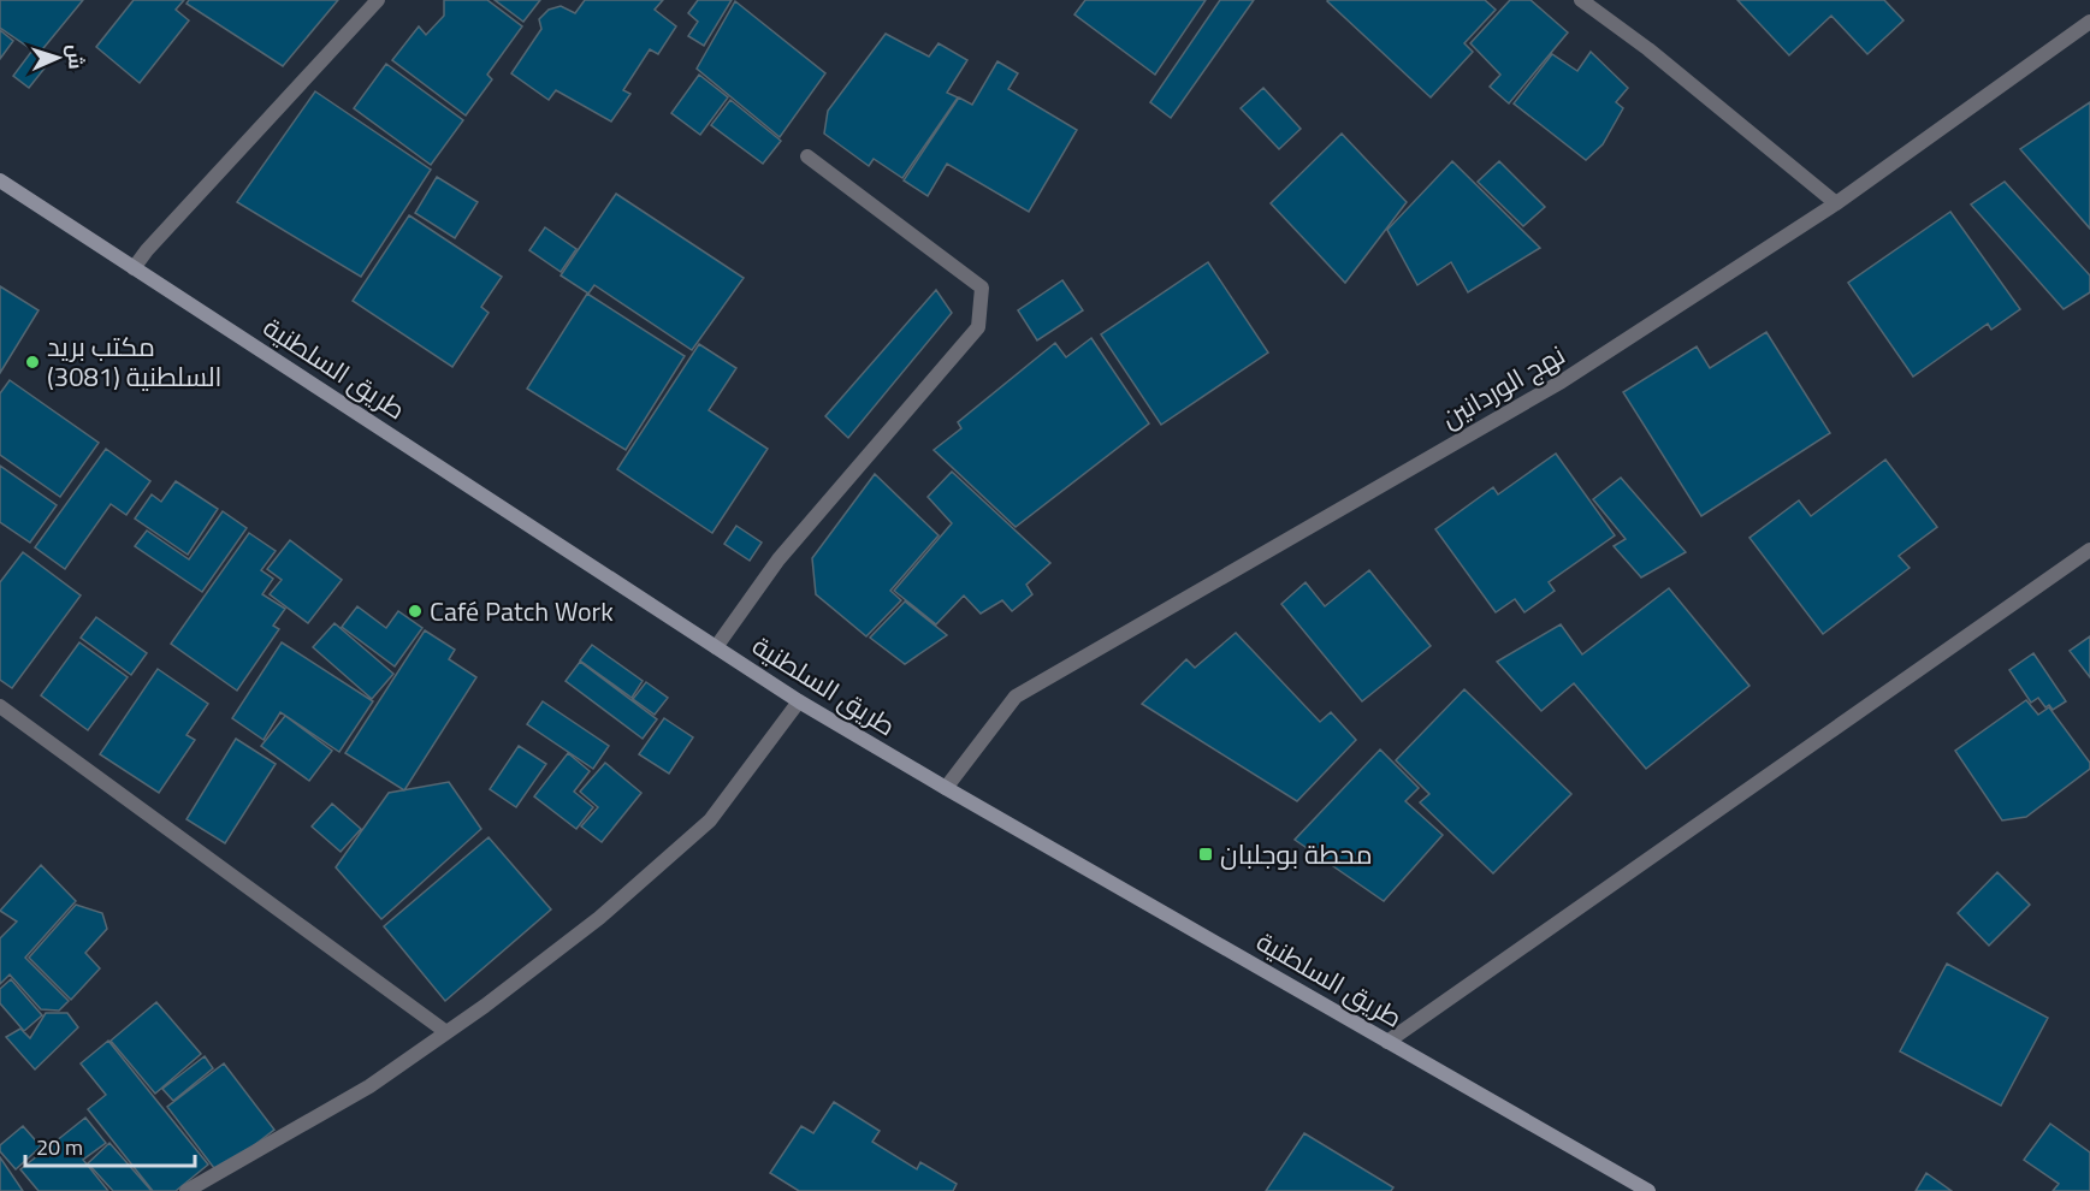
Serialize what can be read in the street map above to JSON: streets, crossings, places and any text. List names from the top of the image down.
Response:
{
  "streets": {
    "main road": ["طريق السلطنية"],
    "street": ["نهج الوردانين"]
  },
  "crossings": [
    ["طريق السلطنية", "نهج الوردانين"]
  ],
  "places": {
    "other": ["مكتب بريد السلطنية (3081)", "Café Patch Work"],
    "transit": ["محطة بوجلبان"]
  },
  "scale_bar": "20 m",
  "north": "right"
}
